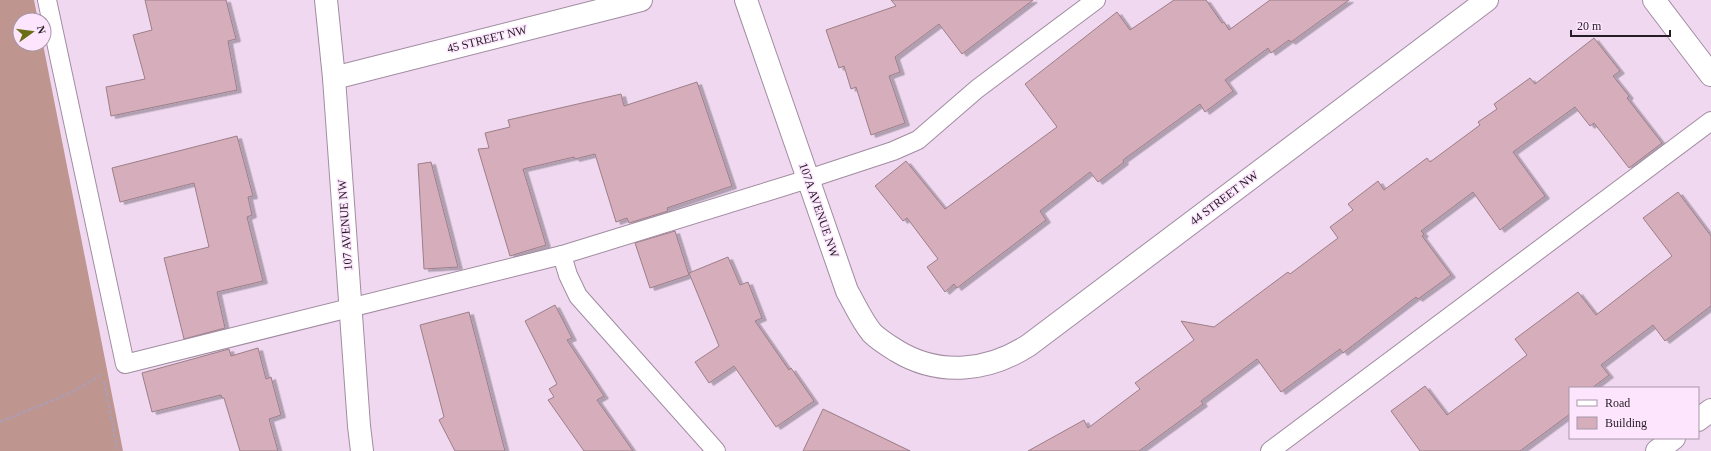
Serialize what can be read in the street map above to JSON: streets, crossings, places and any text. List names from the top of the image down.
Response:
{
  "streets": {
    "street": [
      "45 STREET NW",
      "44 STREET NW",
      "107A AVENUE NW",
      "107 AVENUE NW"
    ]
  },
  "crossings": [
    ["45 STREET NW", "107 AVENUE NW"],
    ["44 STREET NW", "107A AVENUE NW"]
  ],
  "legend": ["Road", "Building"],
  "scale_bar": "20 m",
  "north": "right"
}
